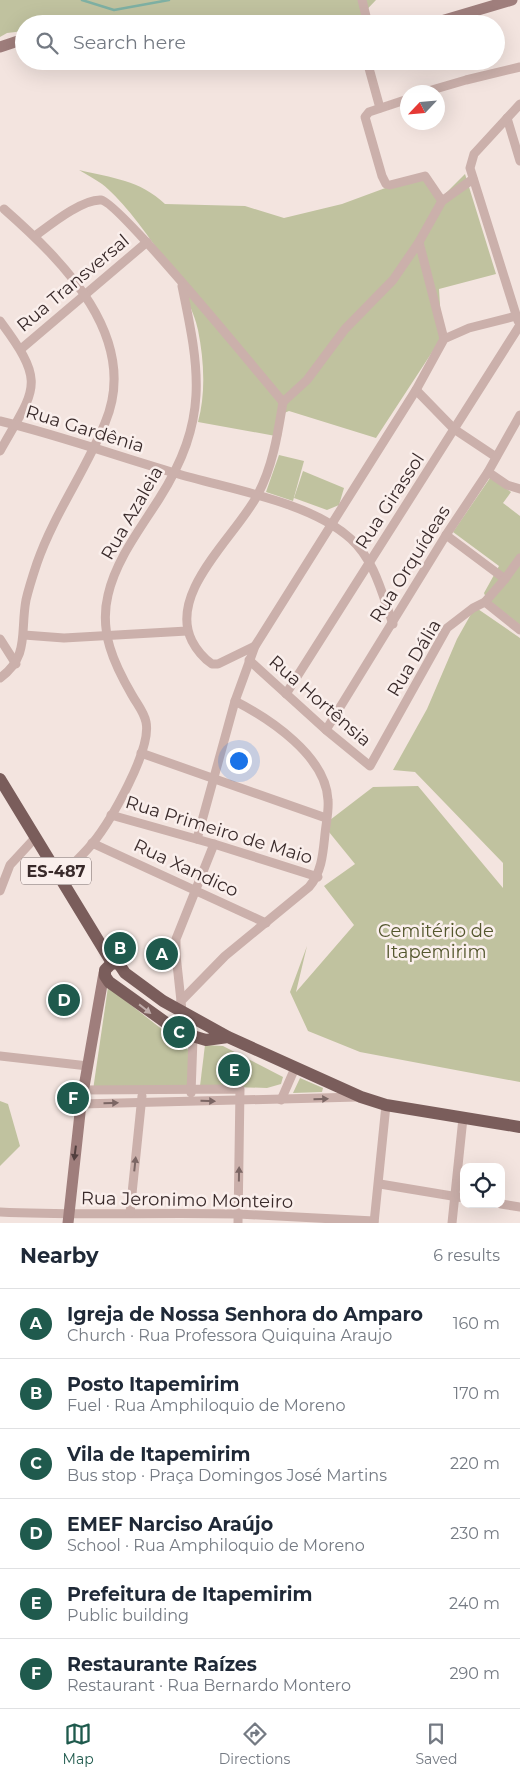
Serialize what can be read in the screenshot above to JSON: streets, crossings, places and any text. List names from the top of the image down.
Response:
{
  "streets": {
    "main road": ["ES-487"],
    "street": [
      "Rua Transversal",
      "Rua Gardênia",
      "Rua Girassol",
      "Rua Azaleia",
      "Rua Orquídeas",
      "Rua Dália",
      "Rua Hortênsia",
      "Rua Primeiro de Maio",
      "Rua Xandico",
      "Rua Jeronimo Monteiro"
    ]
  },
  "crossings": [
    ["Rua Gardênia", "Rua Girassol"],
    ["Rua Gardênia", "Rua Azaleia"],
    ["Rua Gardênia", "Rua Orquídeas"],
    ["Rua Girassol", "Rua Hortênsia"],
    ["Rua Azaleia", "Rua Primeiro de Maio"],
    ["Rua Azaleia", "Rua Xandico"],
    ["Rua Azaleia", "ES-487"],
    ["Rua Orquídeas", "Rua Hortênsia"],
    ["Rua Dália", "Rua Hortênsia"]
  ],
  "parks": ["Cemitério de Itapemirim"],
  "north": "bottom left",
  "page": {
    "search": "Search here",
    "pins": [
      "B",
      "A",
      "D",
      "C",
      "E",
      "F"
    ],
    "heading": ["Nearby", "6 results"],
    "list": [
      {
        "mark": "A",
        "name": "Igreja de Nossa Senhora do Amparo",
        "note": "Church · Rua Professora Quiquina Araujo",
        "value": "160 m"
      },
      {
        "mark": "B",
        "name": "Posto Itapemirim",
        "note": "Fuel · Rua Amphiloquio de Moreno",
        "value": "170 m"
      },
      {
        "mark": "C",
        "name": "Vila de Itapemirim",
        "note": "Bus stop · Praça Domingos José Martins",
        "value": "220 m"
      },
      {
        "mark": "D",
        "name": "EMEF Narciso Araújo",
        "note": "School · Rua Amphiloquio de Moreno",
        "value": "230 m"
      },
      {
        "mark": "E",
        "name": "Prefeitura de Itapemirim",
        "note": "Public building",
        "value": "240 m"
      },
      {
        "mark": "F",
        "name": "Restaurante Raízes",
        "note": "Restaurant · Rua Bernardo Montero",
        "value": "290 m"
      }
    ],
    "nav": ["Map", "Directions", "Saved"]
  }
}
